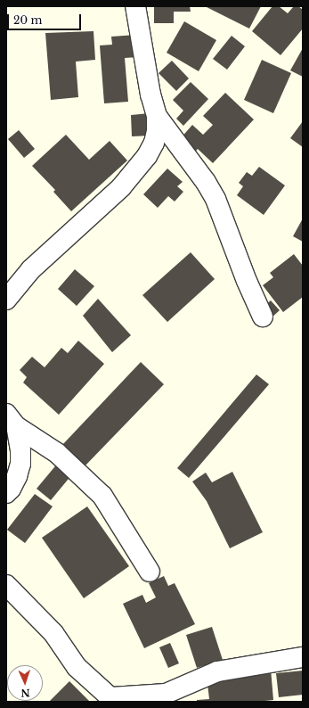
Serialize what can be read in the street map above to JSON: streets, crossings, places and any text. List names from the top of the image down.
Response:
{
  "scale_bar": "20 m",
  "north": "bottom"
}
